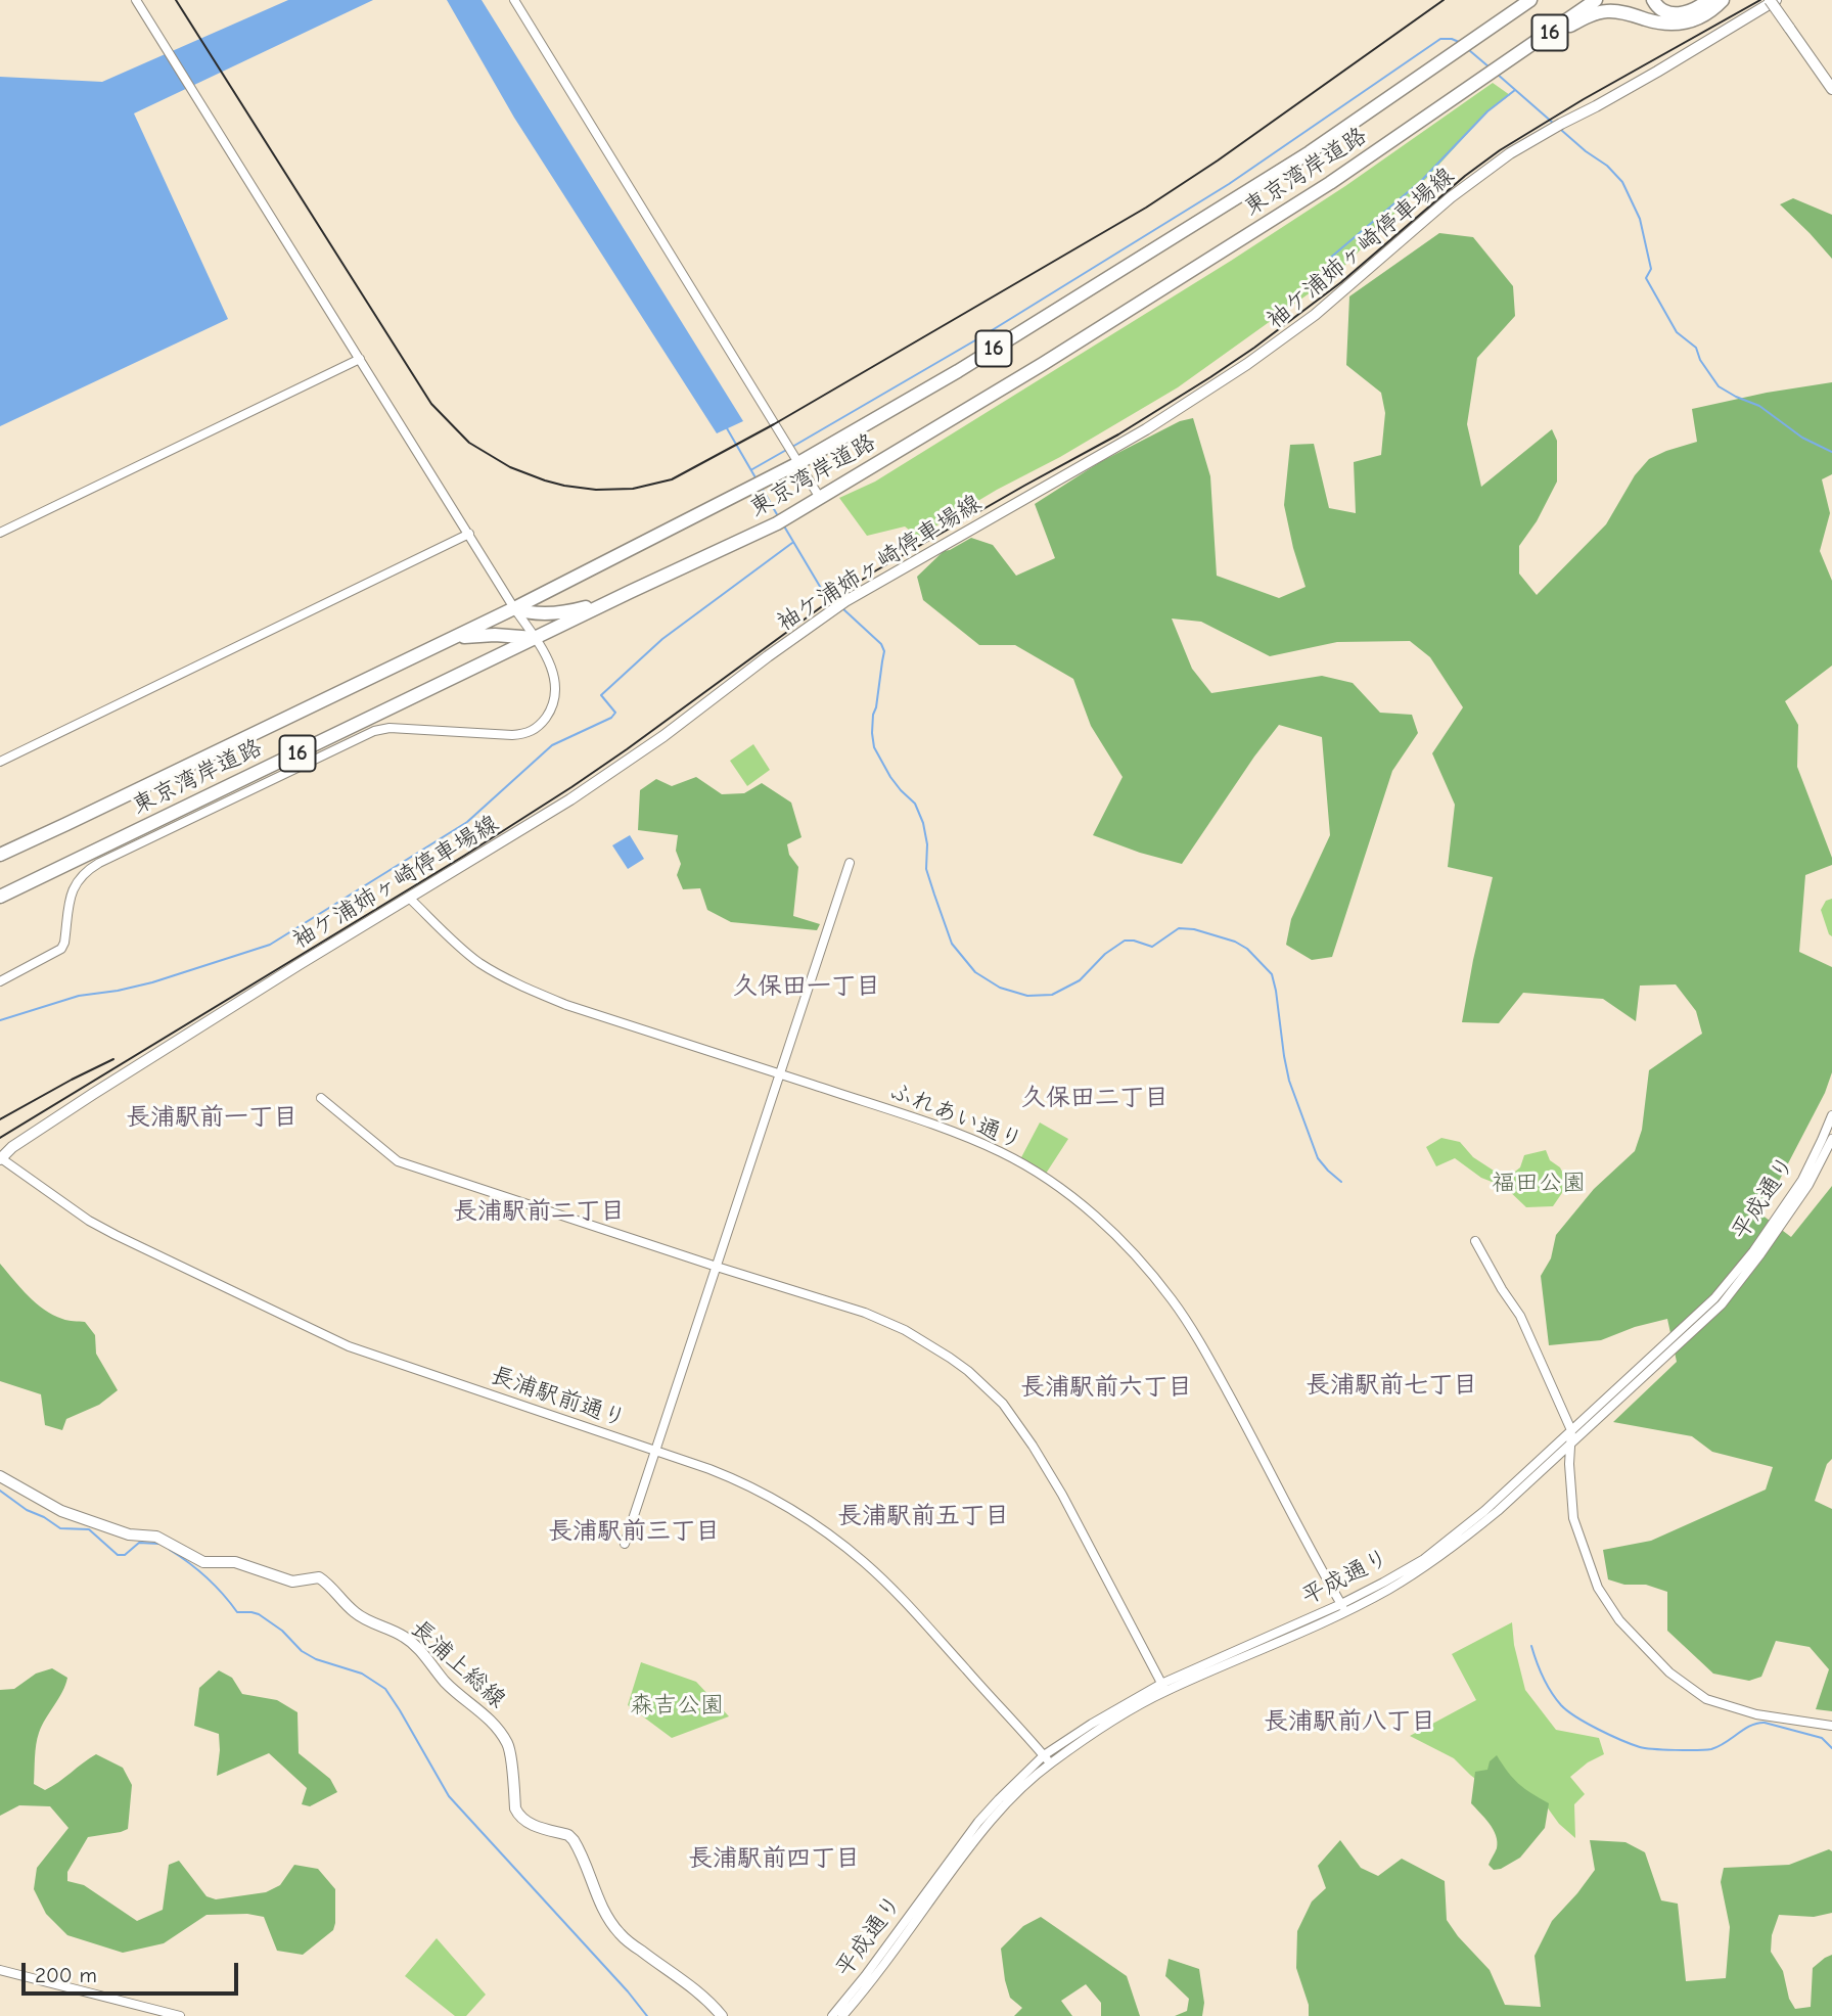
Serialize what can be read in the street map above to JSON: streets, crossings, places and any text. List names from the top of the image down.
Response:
{
  "streets": {
    "highway": ["16", "東京湾岸道路"],
    "main road": ["袖ケ浦姉ヶ崎停車場線", "長浦上総線"],
    "street": ["ふれあい通り", "平成通り", "長浦駅前通り"]
  },
  "crossings": [
    ["袖ケ浦姉ヶ崎停車場線", "ふれあい通り"],
    ["袖ケ浦姉ヶ崎停車場線", "長浦駅前通り"],
    ["ふれあい通り", "平成通り"],
    ["平成通り", "長浦駅前通り"]
  ],
  "districts": [
    "久保田一丁目",
    "久保田二丁目",
    "長浦駅前一丁目",
    "長浦駅前二丁目",
    "長浦駅前七丁目",
    "長浦駅前六丁目",
    "長浦駅前五丁目",
    "長浦駅前三丁目",
    "長浦駅前八丁目",
    "長浦駅前四丁目"
  ],
  "parks": ["福田公園", "森吉公園"],
  "scale_bar": "200 m"
}
